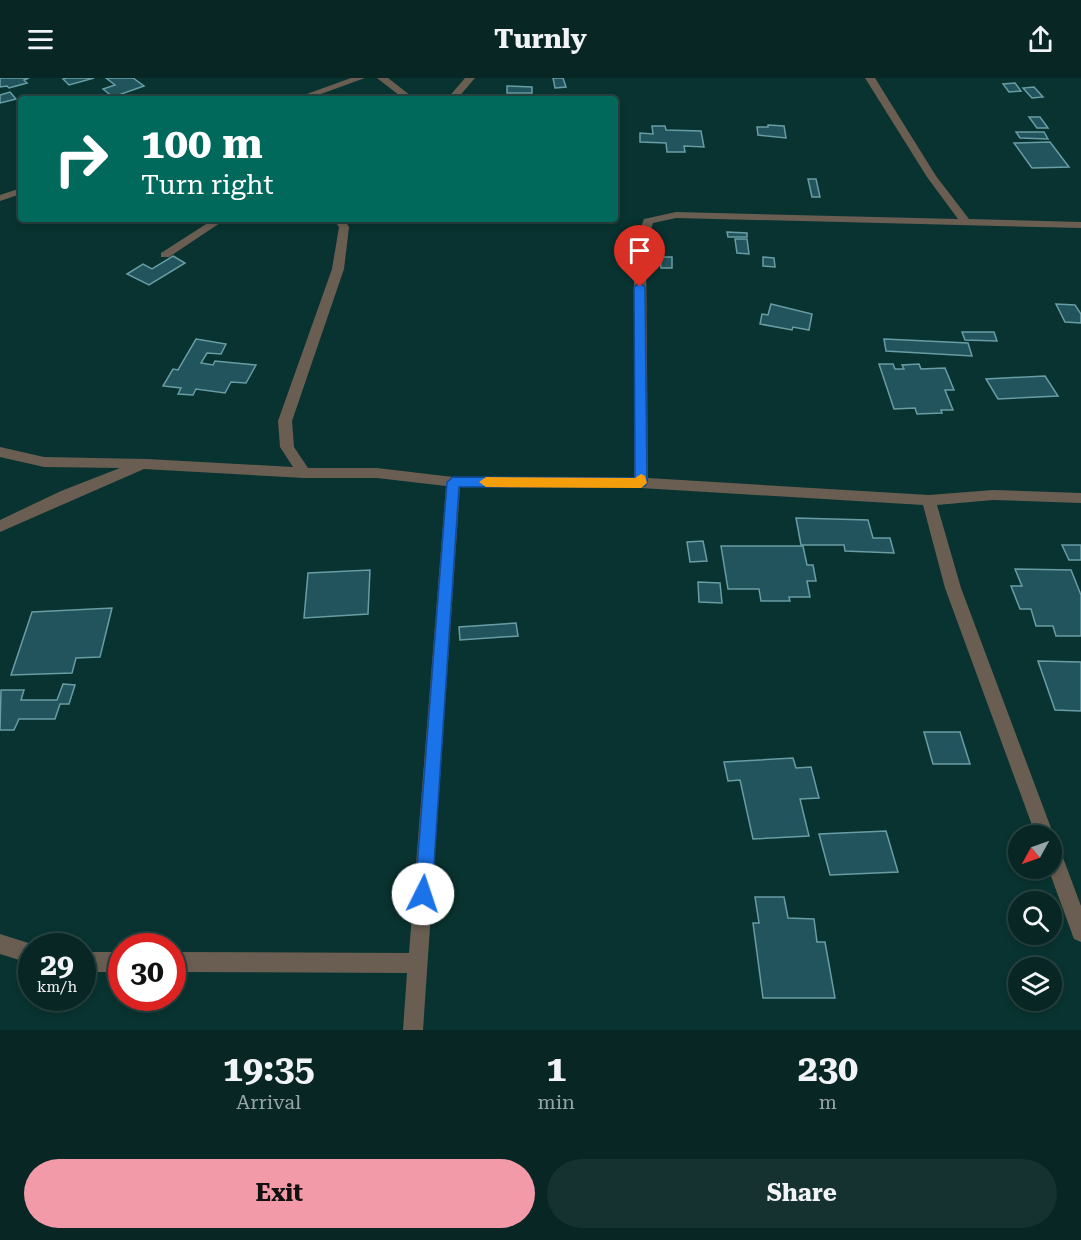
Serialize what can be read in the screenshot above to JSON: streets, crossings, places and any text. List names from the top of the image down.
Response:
{
  "north": "bottom left",
  "page": {
    "header": "Turnly",
    "turn": ["100 m", "Turn right"],
    "speed": "29 km/h",
    "limit": "30",
    "eta": [
      "19:35",
      "Arrival",
      "1",
      "min",
      "230",
      "m"
    ],
    "buttons": ["Exit", "Share"]
  }
}
